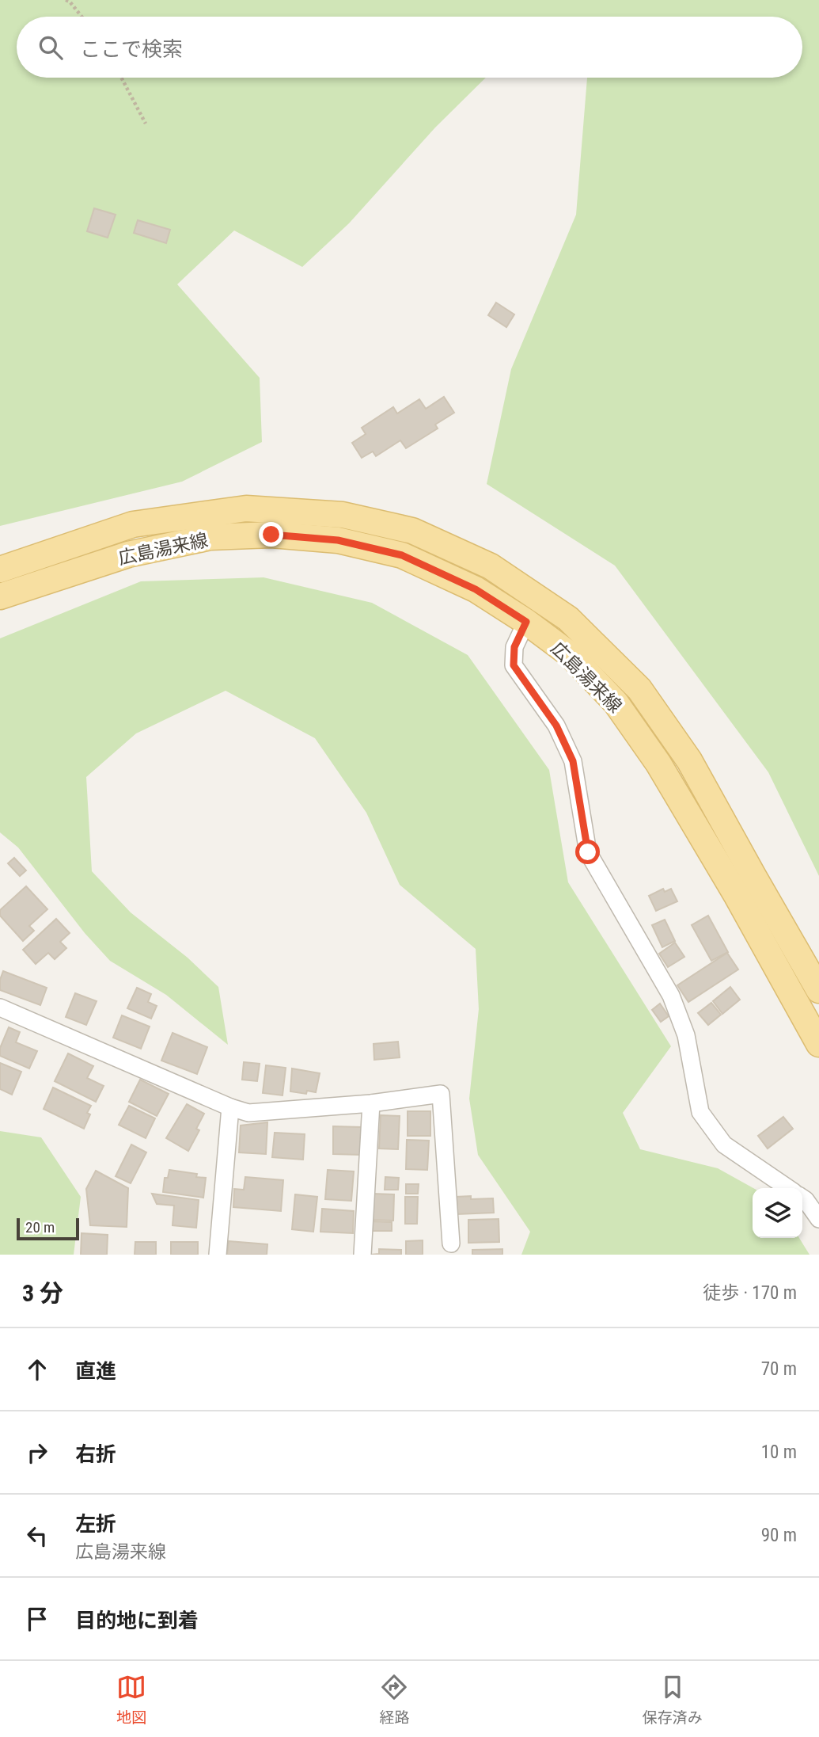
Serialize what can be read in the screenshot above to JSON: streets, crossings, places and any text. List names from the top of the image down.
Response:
{
  "streets": {
    "main road": ["広島湯来線"]
  },
  "scale_bar": "20 m",
  "page": {
    "search": "ここで検索",
    "scale": "20 m",
    "heading": ["3 分", "徒歩 · 170 m"],
    "list": [
      ["直進", "70 m"],
      ["右折", "10 m"],
      ["左折", "広島湯来線", "90 m"],
      "目的地に到着"
    ],
    "nav": ["地図", "経路", "保存済み"]
  }
}
